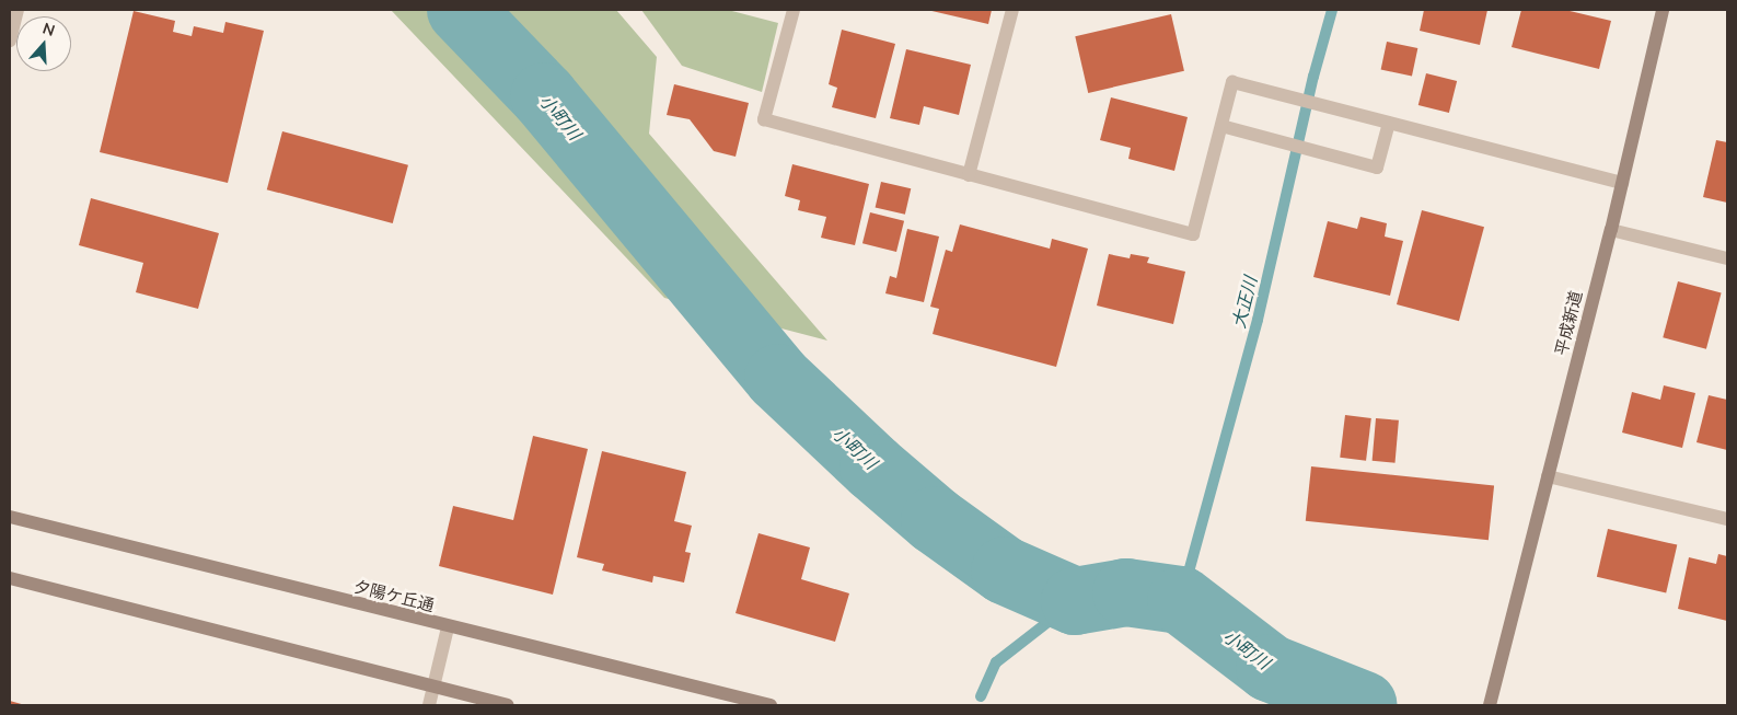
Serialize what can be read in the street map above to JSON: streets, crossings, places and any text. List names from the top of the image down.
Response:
{
  "streets": {
    "street": ["平成新道", "夕陽ケ丘通"]
  },
  "water": ["小町川", "大正川"],
  "north": "top"
}
